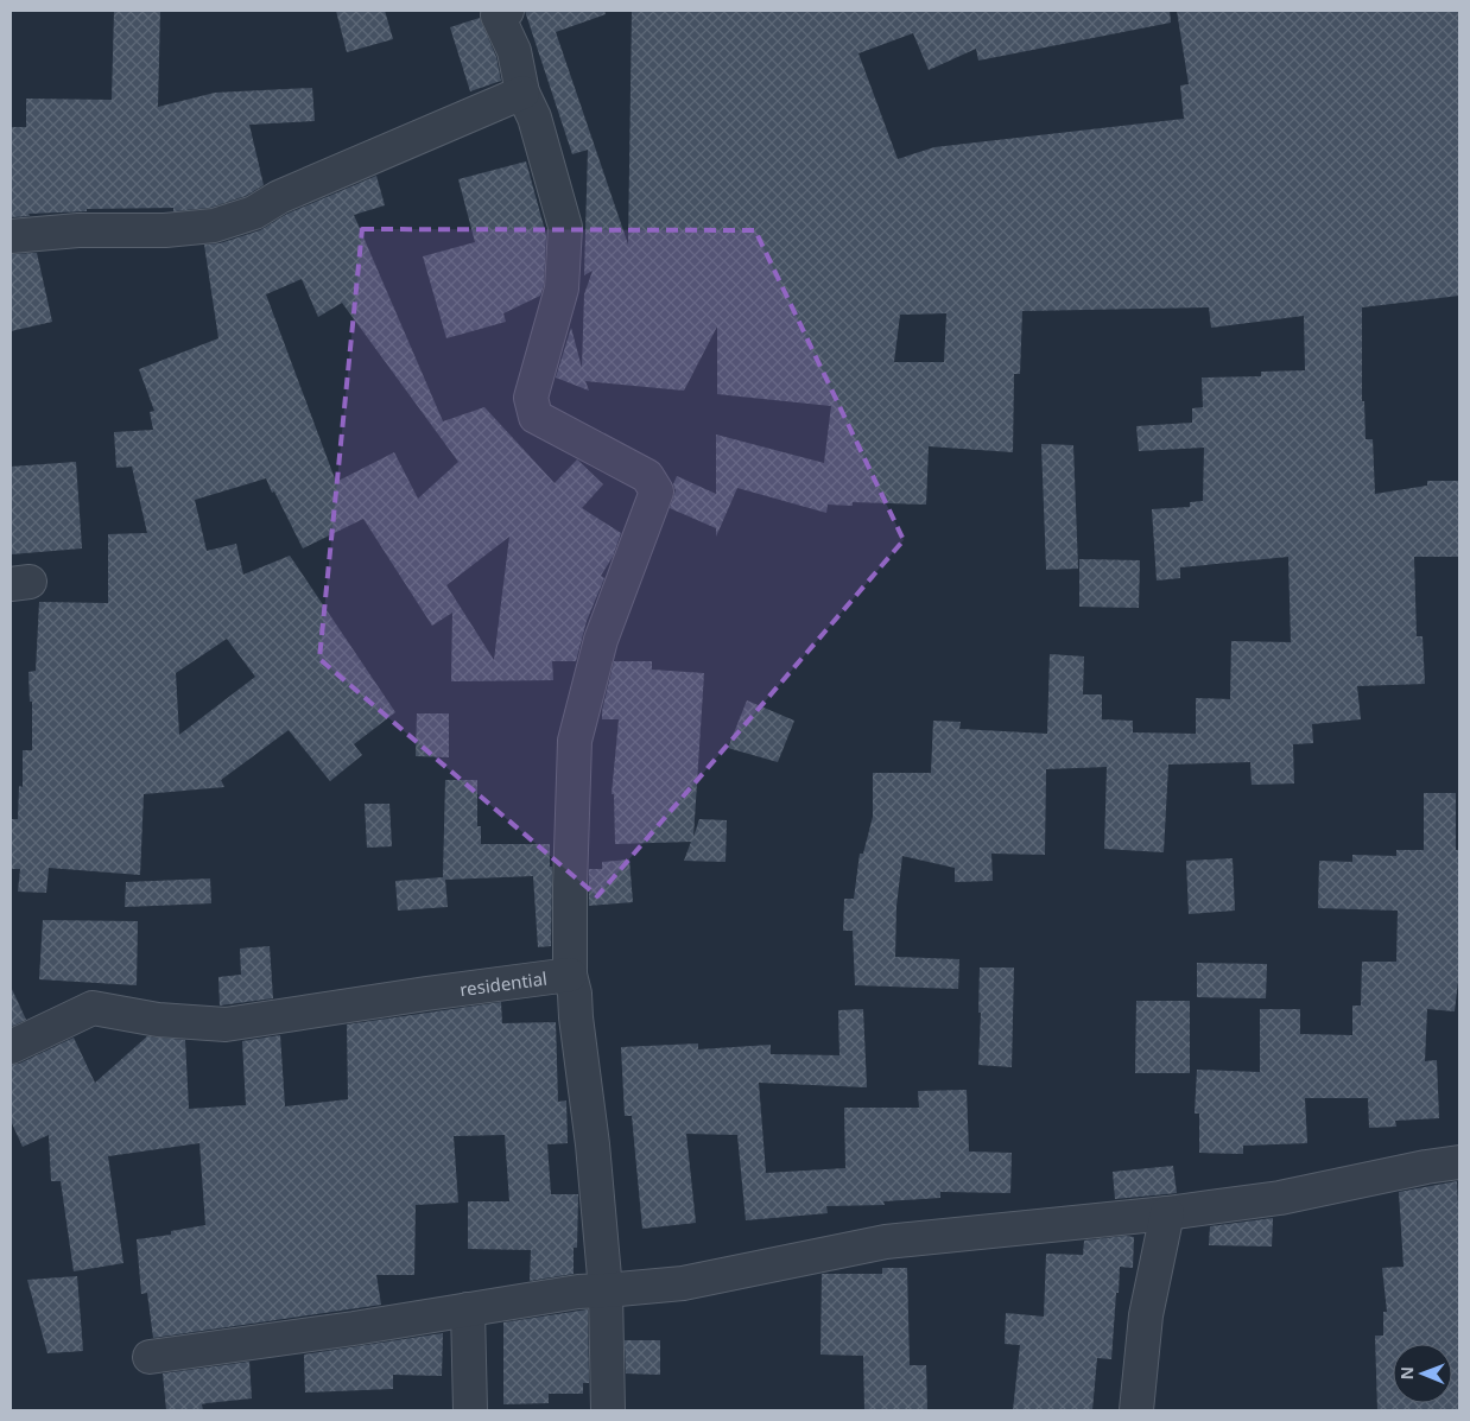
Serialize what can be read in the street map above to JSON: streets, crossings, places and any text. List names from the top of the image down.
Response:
{
  "streets": {
    "street": ["residential"]
  },
  "north": "left"
}
